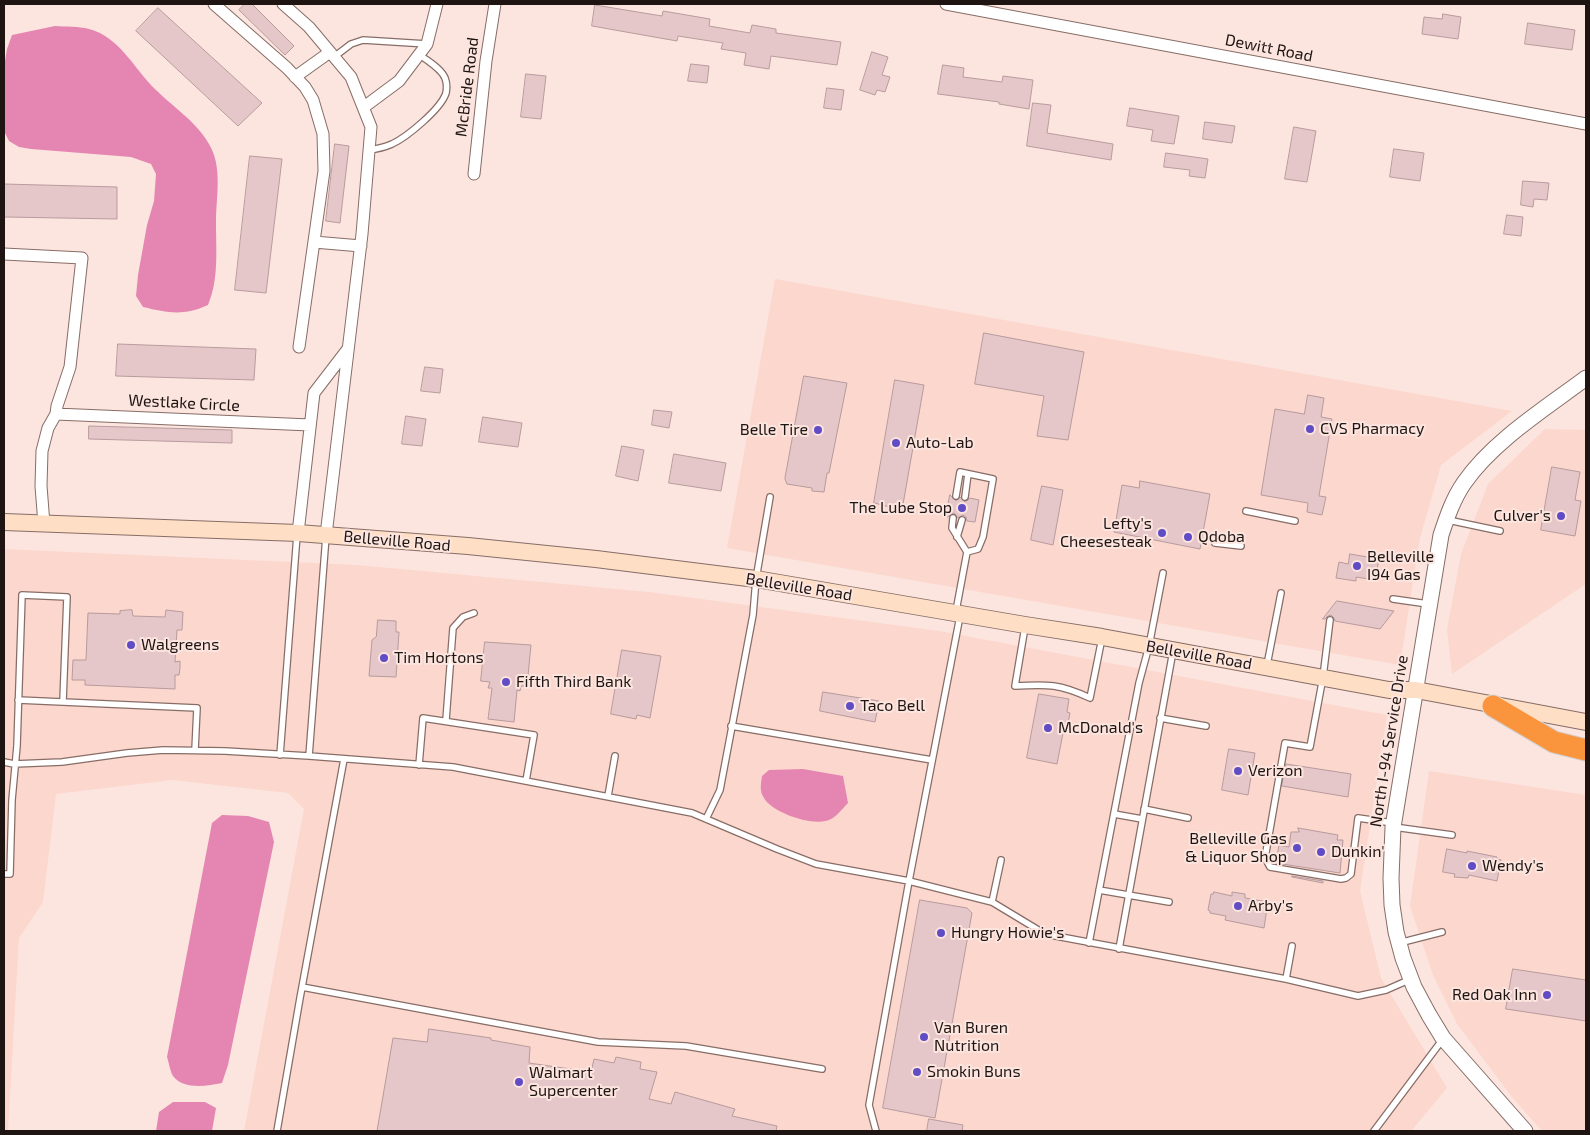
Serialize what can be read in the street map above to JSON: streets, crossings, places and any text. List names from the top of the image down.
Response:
{
  "streets": {
    "main road": ["Belleville Road"],
    "street": [
      "Dewitt Road",
      "McBride Road",
      "Westlake Circle",
      "North I-94 Service Drive"
    ]
  },
  "crossings": [
    ["Belleville Road", "North I-94 Service Drive"]
  ],
  "places": [
    "CVS Pharmacy",
    "Belle Tire",
    "Auto-Lab",
    "The Lube Stop",
    "Culver's",
    "Lefty's Cheesesteak",
    "Qdoba",
    "Belleville I94 Gas",
    "Walgreens",
    "Tim Hortons",
    "Fifth Third Bank",
    "Taco Bell",
    "McDonald's",
    "Verizon",
    "Belleville Gas & Liquor Shop",
    "Dunkin'",
    "Wendy's",
    "Arby's",
    "Hungry Howie's",
    "Red Oak Inn",
    "Van Buren Nutrition",
    "Smokin Buns",
    "Walmart Supercenter"
  ]
}
